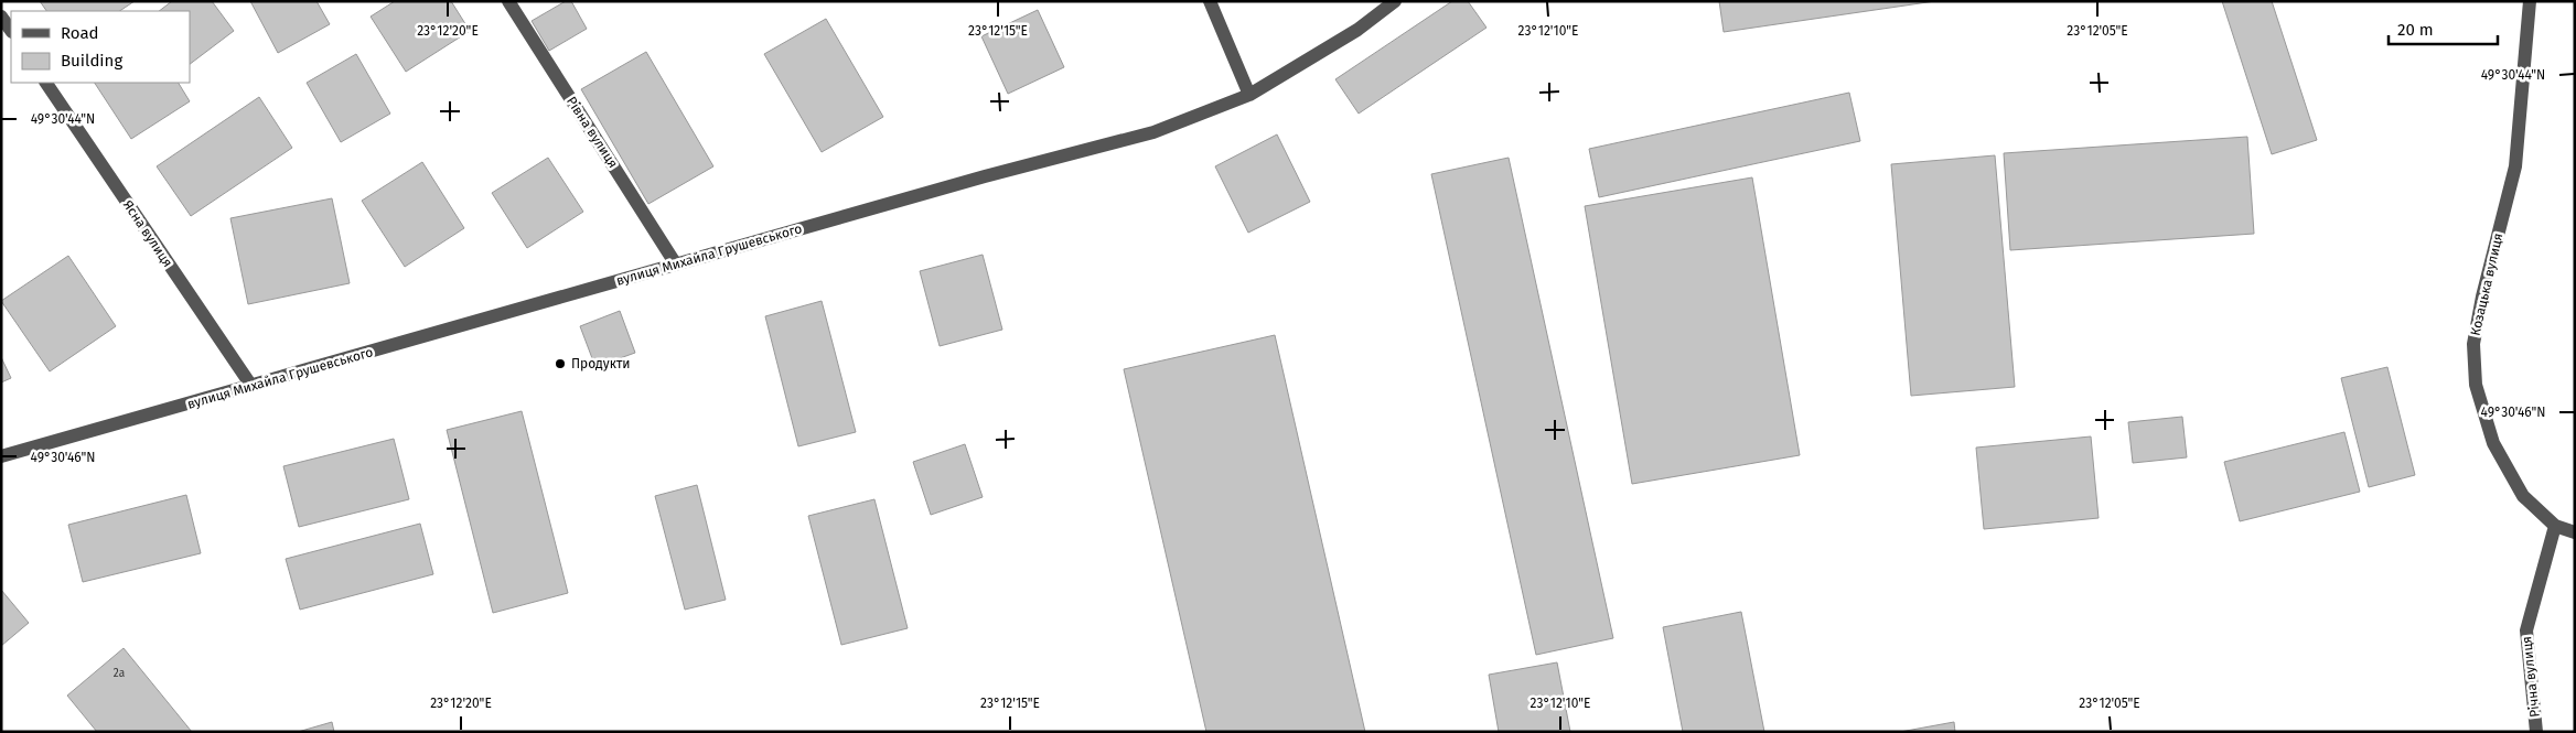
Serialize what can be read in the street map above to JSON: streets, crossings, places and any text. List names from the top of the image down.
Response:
{
  "streets": {
    "street": [
      "Рівна вулиця",
      "Ясна вулиця",
      "вулиця Михайла Грушевського",
      "Козацька вулиця",
      "Річна вулиця"
    ]
  },
  "crossings": [
    ["Рівна вулиця", "вулиця Михайла Грушевського"],
    ["Ясна вулиця", "вулиця Михайла Грушевського"],
    ["Козацька вулиця", "Річна вулиця"]
  ],
  "places": ["Продукти"],
  "house_numbers": ["2а"],
  "legend": ["Road", "Building"],
  "scale_bar": "20 m",
  "coordinates": [
    "23°12'20\"E",
    "23°12'15\"E",
    "23°12'10\"E",
    "23°12'05\"E",
    "49°30'44\"N",
    "49°30'46\"N"
  ]
}
